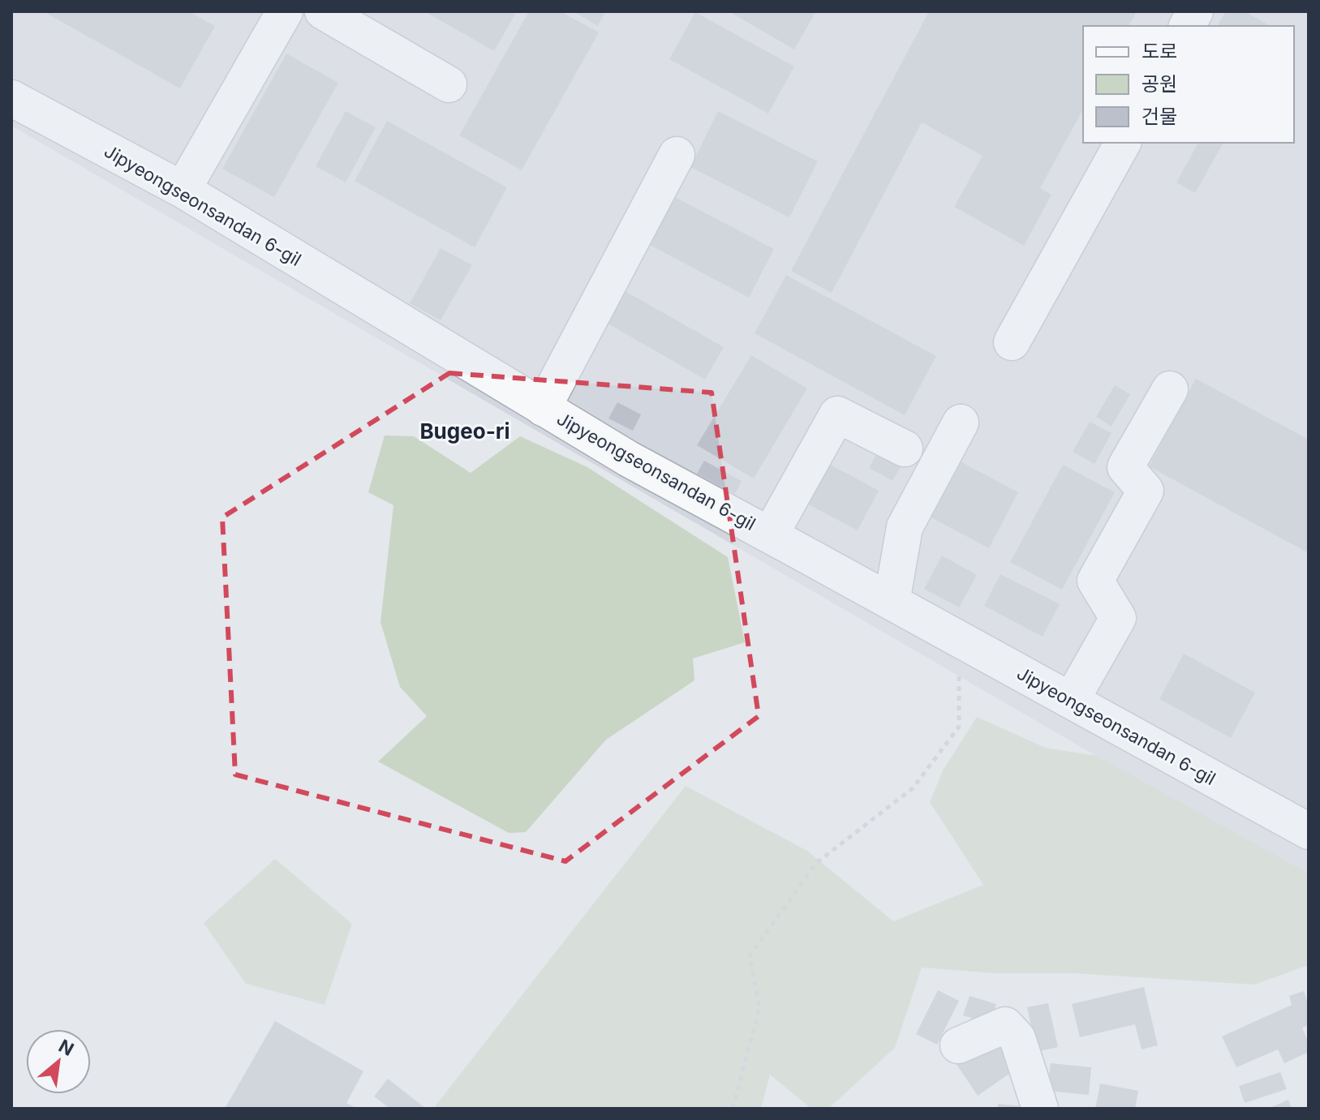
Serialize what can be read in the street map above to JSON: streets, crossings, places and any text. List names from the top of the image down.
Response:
{
  "streets": {
    "street": ["Jipyeongseonsandan 6-gil"]
  },
  "districts": ["Bugeo-ri"],
  "legend": ["도로", "공원", "건물"],
  "north": "top right"
}
